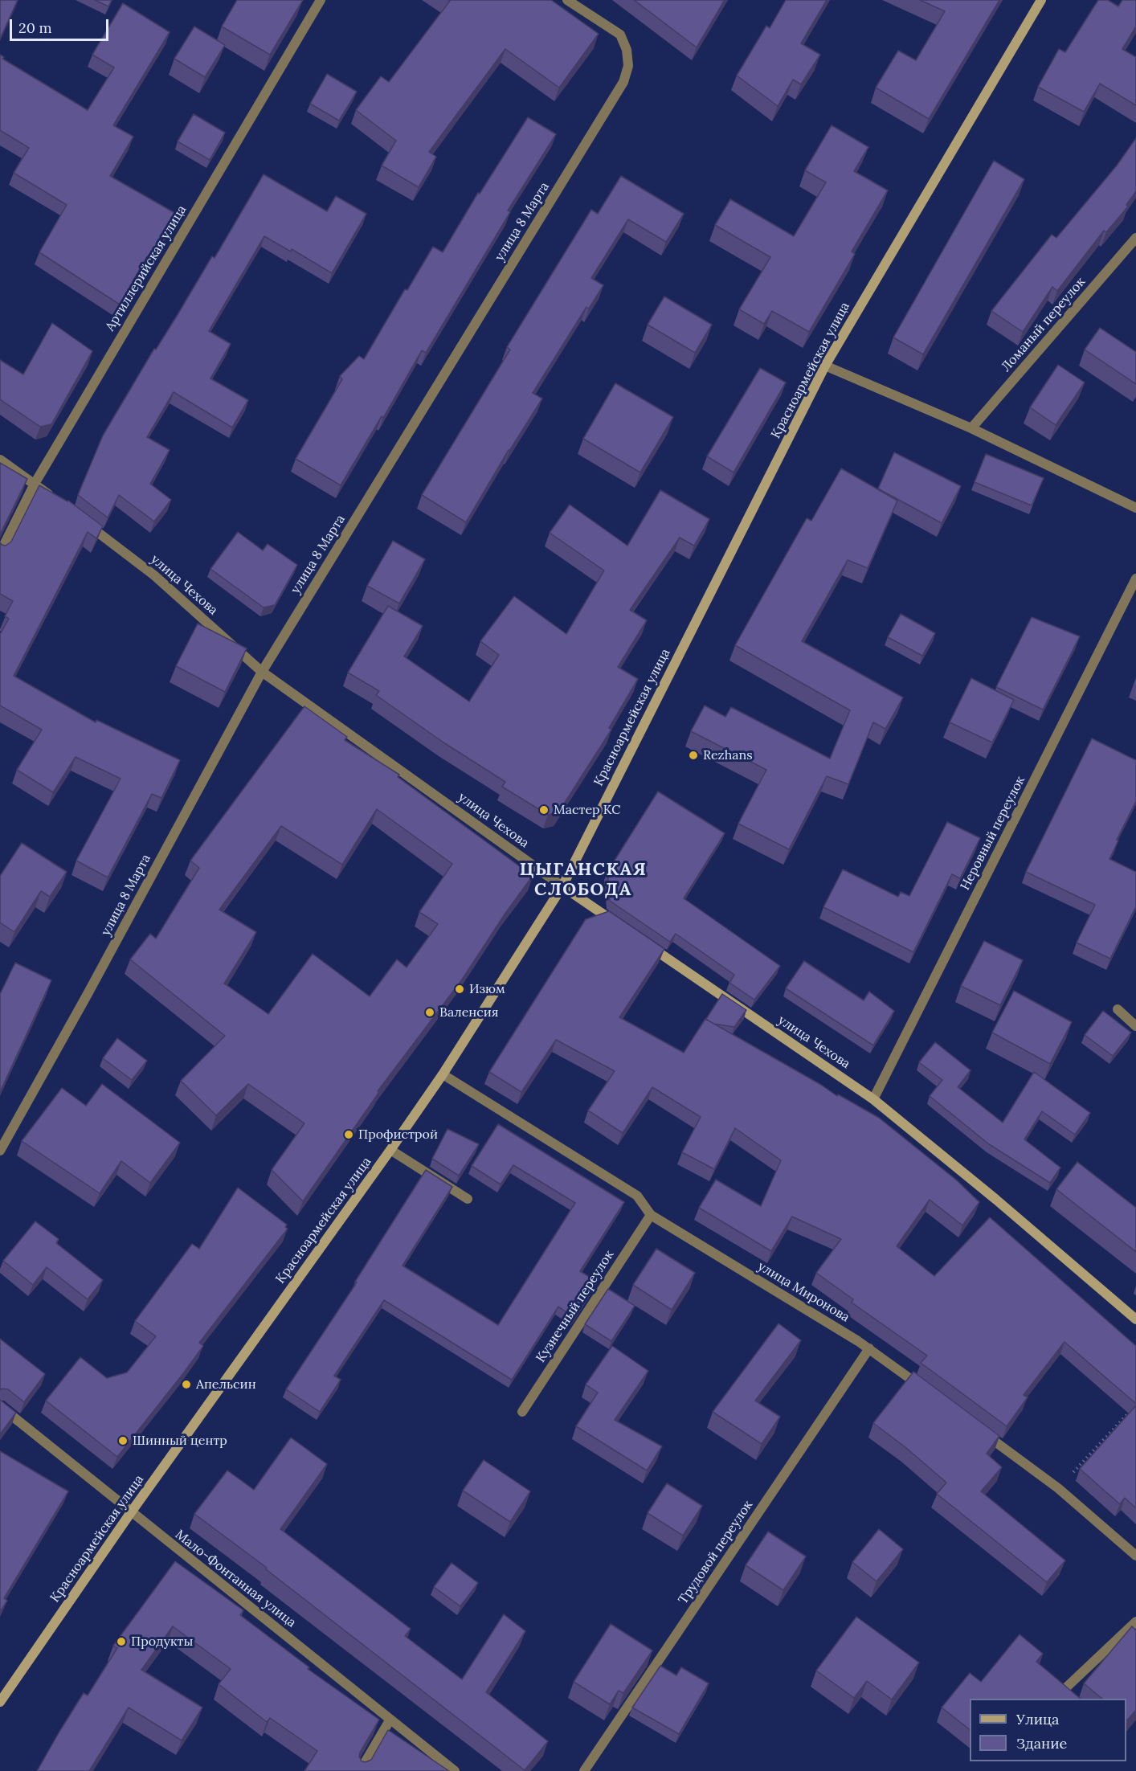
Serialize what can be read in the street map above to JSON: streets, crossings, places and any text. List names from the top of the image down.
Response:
{
  "streets": {
    "main road": ["Красноармейская улица", "улица Чехова"],
    "street": [
      "улица 8 Марта",
      "Артиллерийская улица",
      "Ломаный переулок",
      "Неровный переулок",
      "улица Миронова",
      "Кузнечный переулок",
      "Трудовой переулок",
      "Мало-Фонтанная улица"
    ]
  },
  "crossings": [
    ["улица 8 Марта", "улица Чехова"],
    ["Красноармейская улица", "улица Чехова"],
    ["Красноармейская улица", "улица Миронова"],
    ["Красноармейская улица", "Мало-Фонтанная улица"],
    ["улица Чехова", "Неровный переулок"],
    ["улица Миронова", "Кузнечный переулок"],
    ["улица Миронова", "Трудовой переулок"]
  ],
  "districts": ["ЦЫГАНСКАЯ СЛОБОДА"],
  "places": [
    "Rezhans",
    "Мастер КС",
    "Изюм",
    "Валенсия",
    "Профистрой",
    "Апельсин",
    "Шинный центр",
    "Продукты"
  ],
  "legend": ["Улица", "Здание"],
  "scale_bar": "20 m"
}
